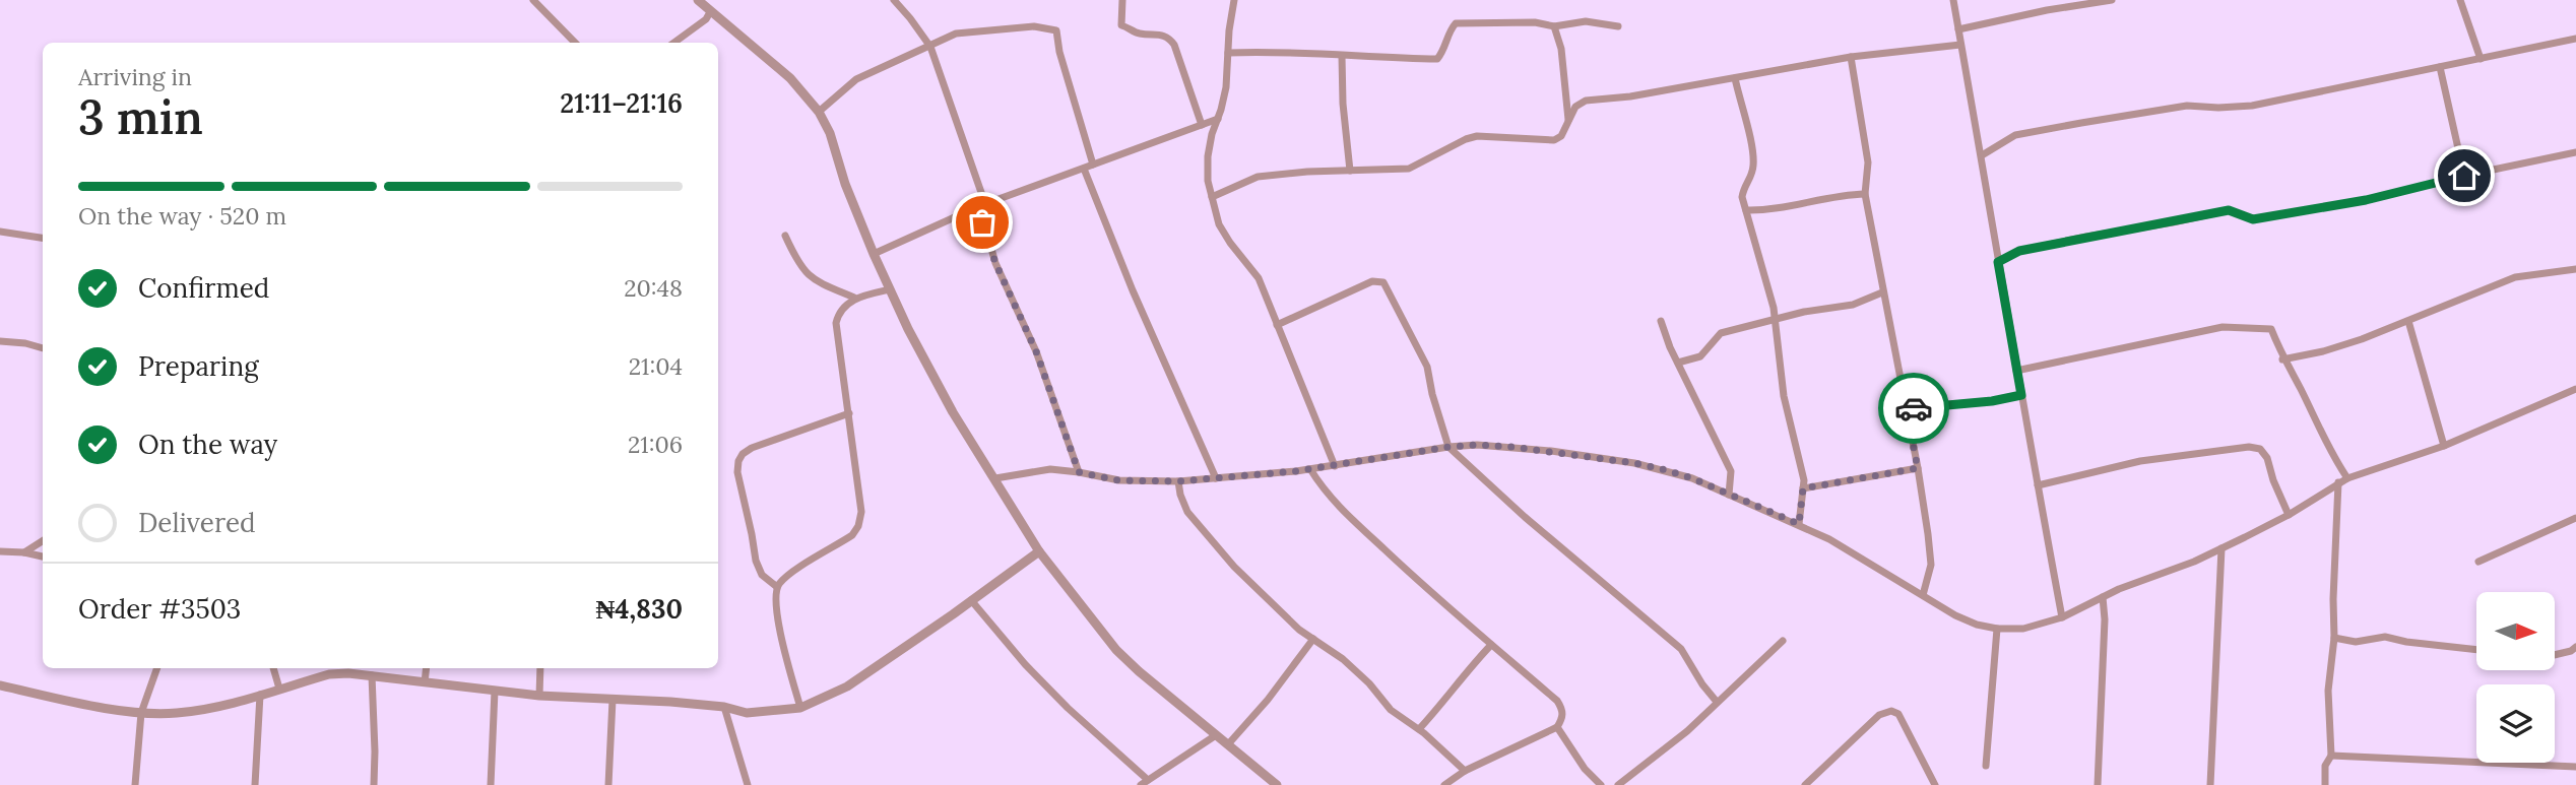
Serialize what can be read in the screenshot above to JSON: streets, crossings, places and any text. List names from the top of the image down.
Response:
{
  "north": "right",
  "page": {
    "heading": ["3 min", "Arriving in", "21:11–21:16"],
    "panel": ["Order #3503", "₦4,830"],
    "bar": "On the way · 520 m",
    "list": [
      ["Confirmed", "20:48"],
      ["Preparing", "21:04"],
      ["On the way", "21:06"],
      "Delivered"
    ]
  }
}
